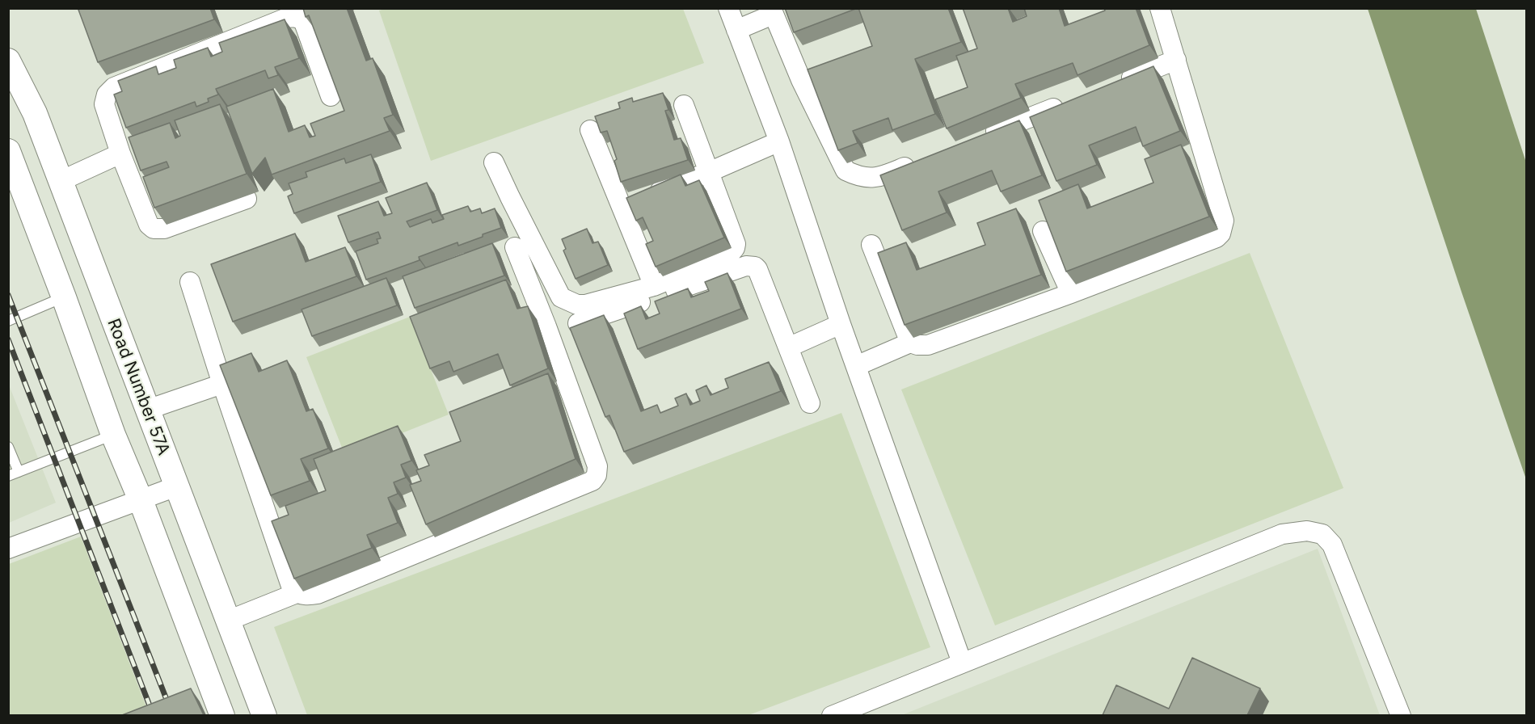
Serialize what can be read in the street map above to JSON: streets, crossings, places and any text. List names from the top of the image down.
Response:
{
  "streets": {
    "street": ["Road Number 57A"]
  }
}
